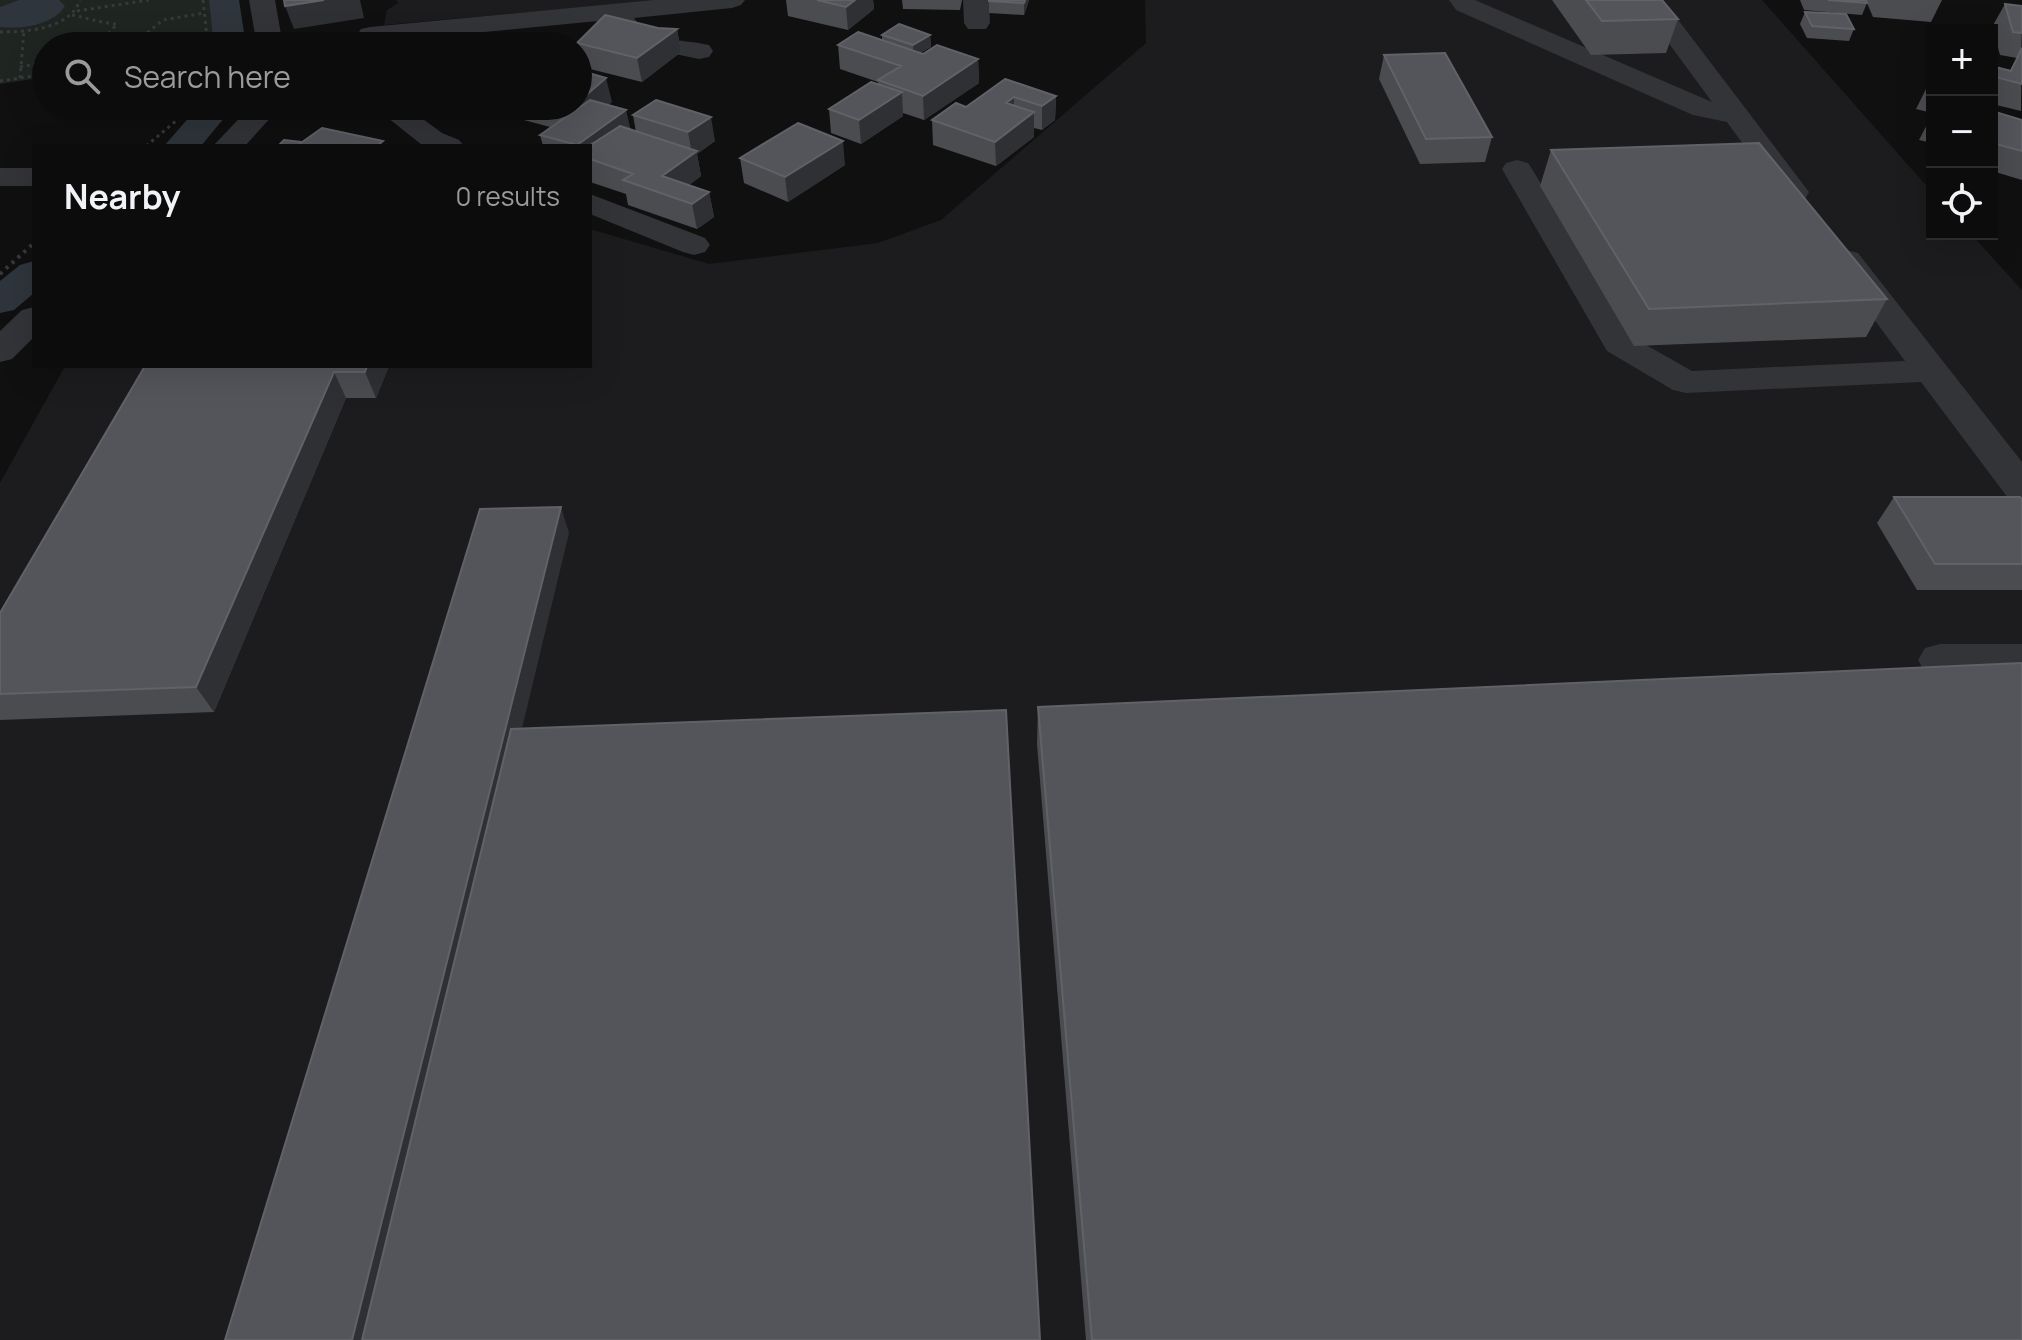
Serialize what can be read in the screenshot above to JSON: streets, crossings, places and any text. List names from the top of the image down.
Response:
{
  "page": {
    "map_buttons": ["+", "−"],
    "search": "Search here",
    "heading": ["Nearby", "0 results"]
  }
}
